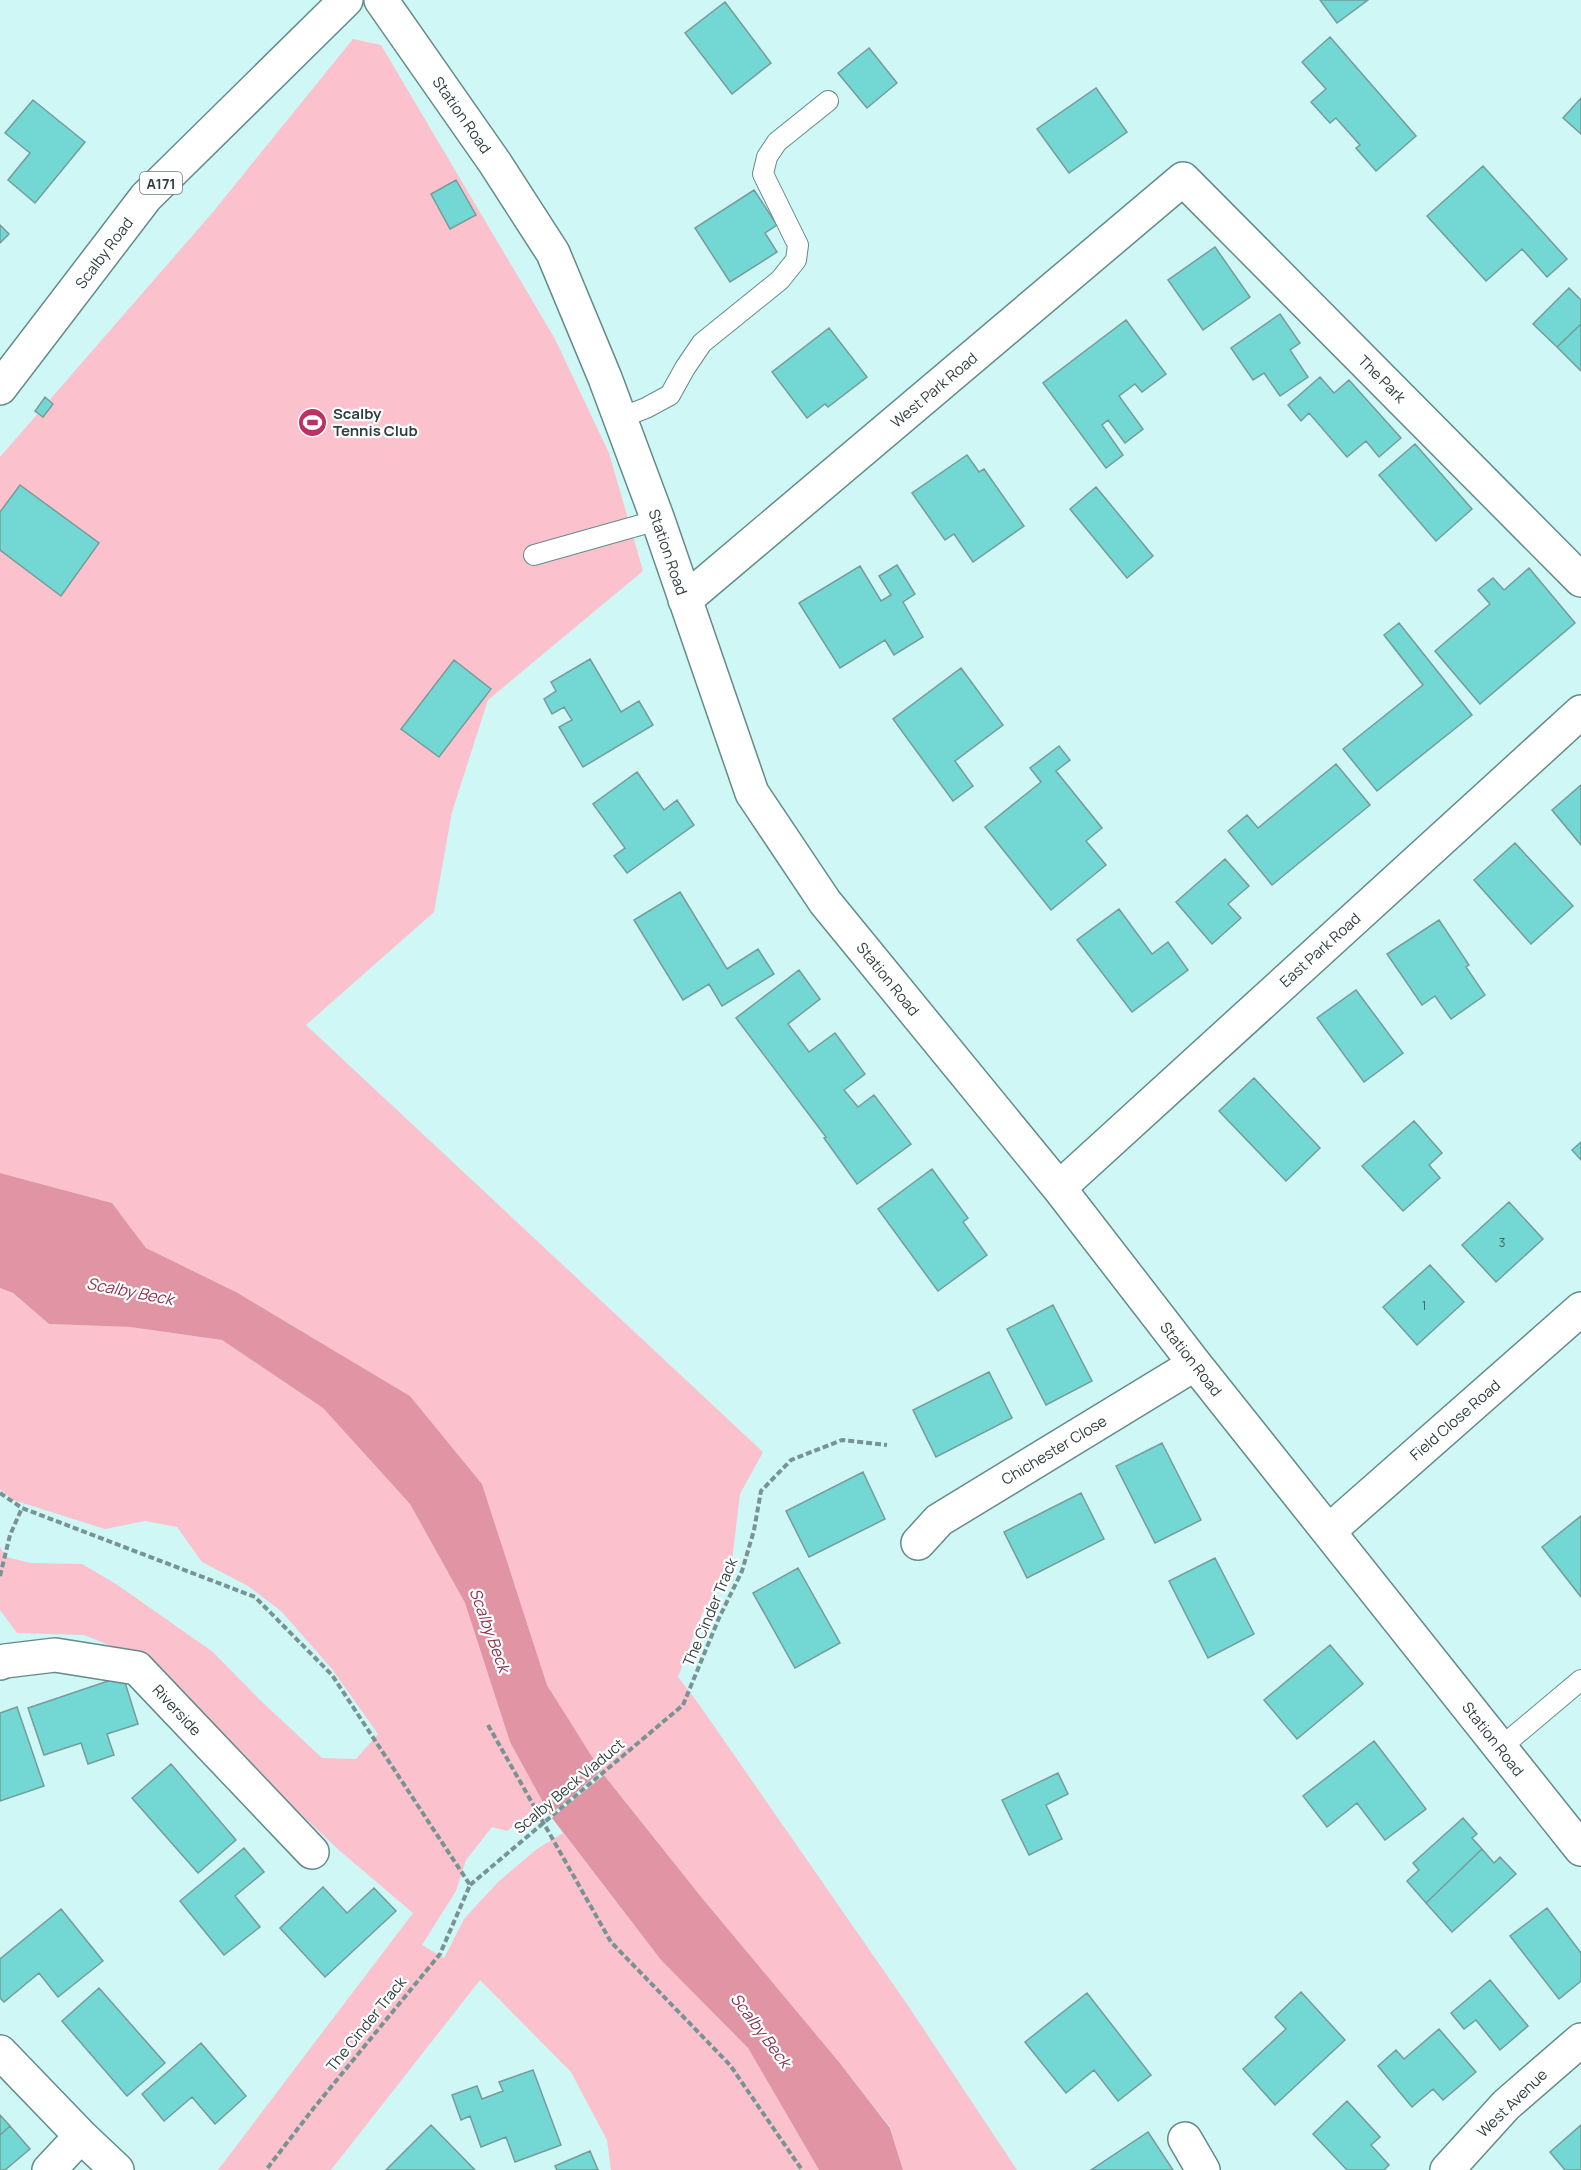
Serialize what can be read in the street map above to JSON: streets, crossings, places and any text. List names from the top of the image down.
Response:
{
  "streets": {
    "main road": [
      "Station Road",
      "A171",
      "Scalby Road",
      "The Park",
      "West Park Road",
      "East Park Road",
      "Field Close Road",
      "Chichester Close",
      "Riverside",
      "West Avenue"
    ],
    "path": ["The Cinder Track", "Scalby Beck Viaduct"]
  },
  "crossings": [
    ["Station Road", "West Park Road"],
    ["Station Road", "East Park Road"],
    ["Station Road", "Field Close Road"],
    ["Station Road", "Chichester Close"],
    ["The Park", "West Park Road"],
    ["The Cinder Track", "Scalby Beck Viaduct"]
  ],
  "water": ["Scalby Beck"],
  "places": {
    "sports": ["Scalby Tennis Club"]
  },
  "house_numbers": ["3", "1"]
}
